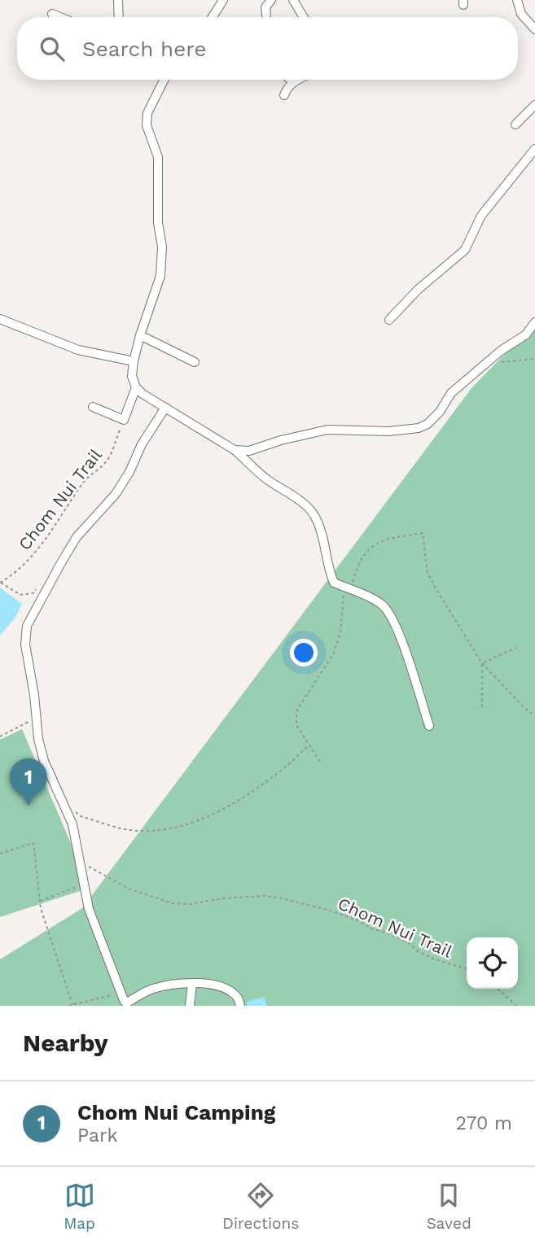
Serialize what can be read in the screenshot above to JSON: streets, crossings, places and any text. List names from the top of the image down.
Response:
{
  "streets": {
    "path": ["Chom Nui Trail"]
  },
  "page": {
    "search": "Search here",
    "pins": "1",
    "heading": "Nearby",
    "list": [
      {
        "mark": "1",
        "name": "Chom Nui Camping",
        "note": "Park",
        "value": "270 m"
      }
    ],
    "nav": ["Map", "Directions", "Saved"]
  }
}
